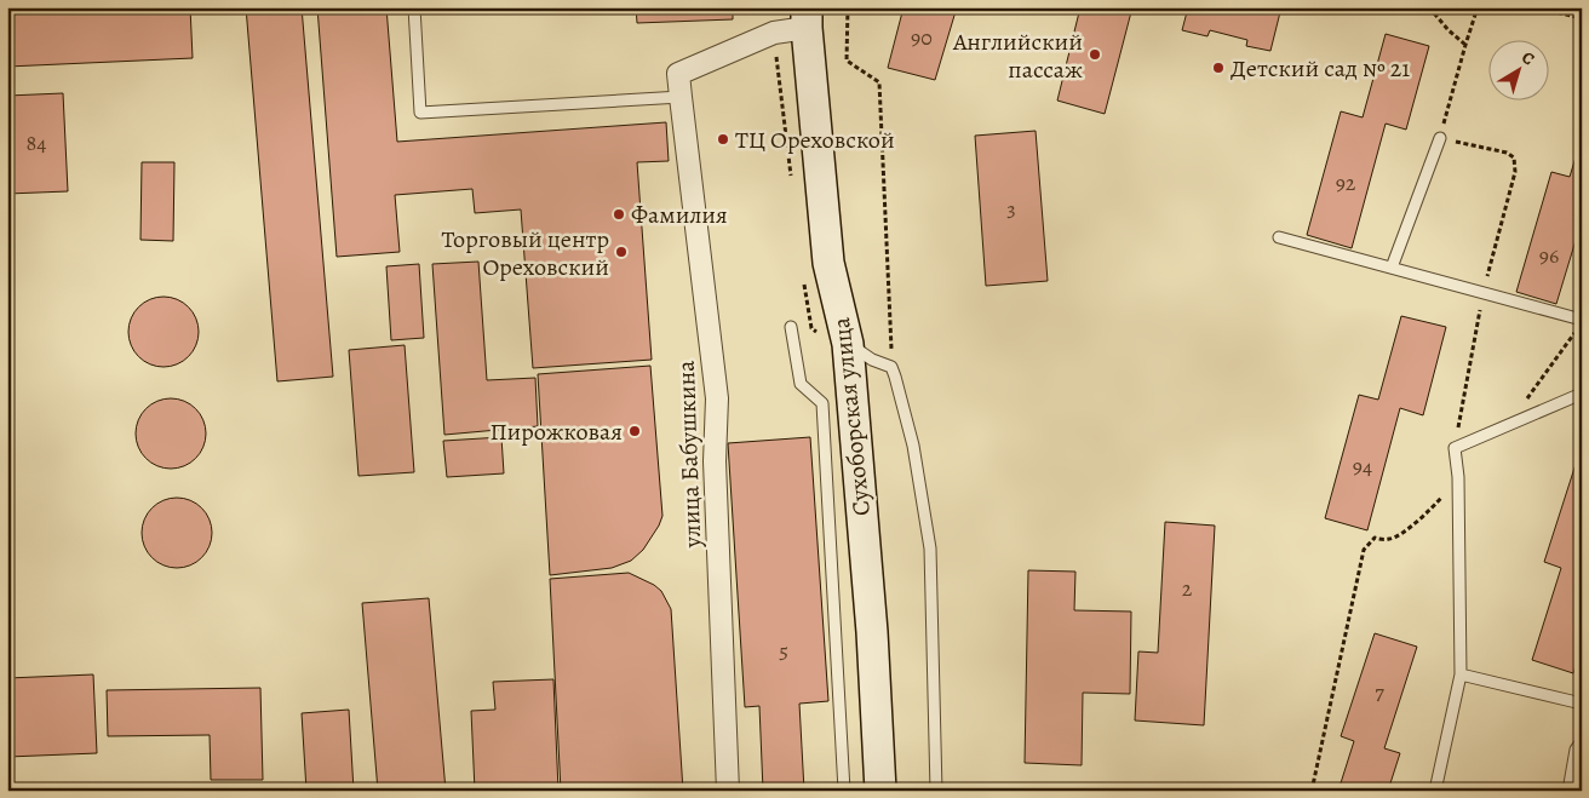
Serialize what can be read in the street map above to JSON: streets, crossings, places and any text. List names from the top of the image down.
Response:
{
  "streets": {
    "main road": ["Сухоборская улица"],
    "street": ["улица Бабушкина"]
  },
  "crossings": [
    ["Сухоборская улица", "улица Бабушкина"]
  ],
  "places": [
    "Английский пассаж",
    "Детский сад № 21",
    "ТЦ Ореховской",
    "Фамилия",
    "Торговый центр Ореховский",
    "Пирожковая"
  ],
  "house_numbers": [
    "90",
    "84",
    "92",
    "3",
    "96",
    "94",
    "2",
    "5",
    "7"
  ],
  "north": "top right"
}
